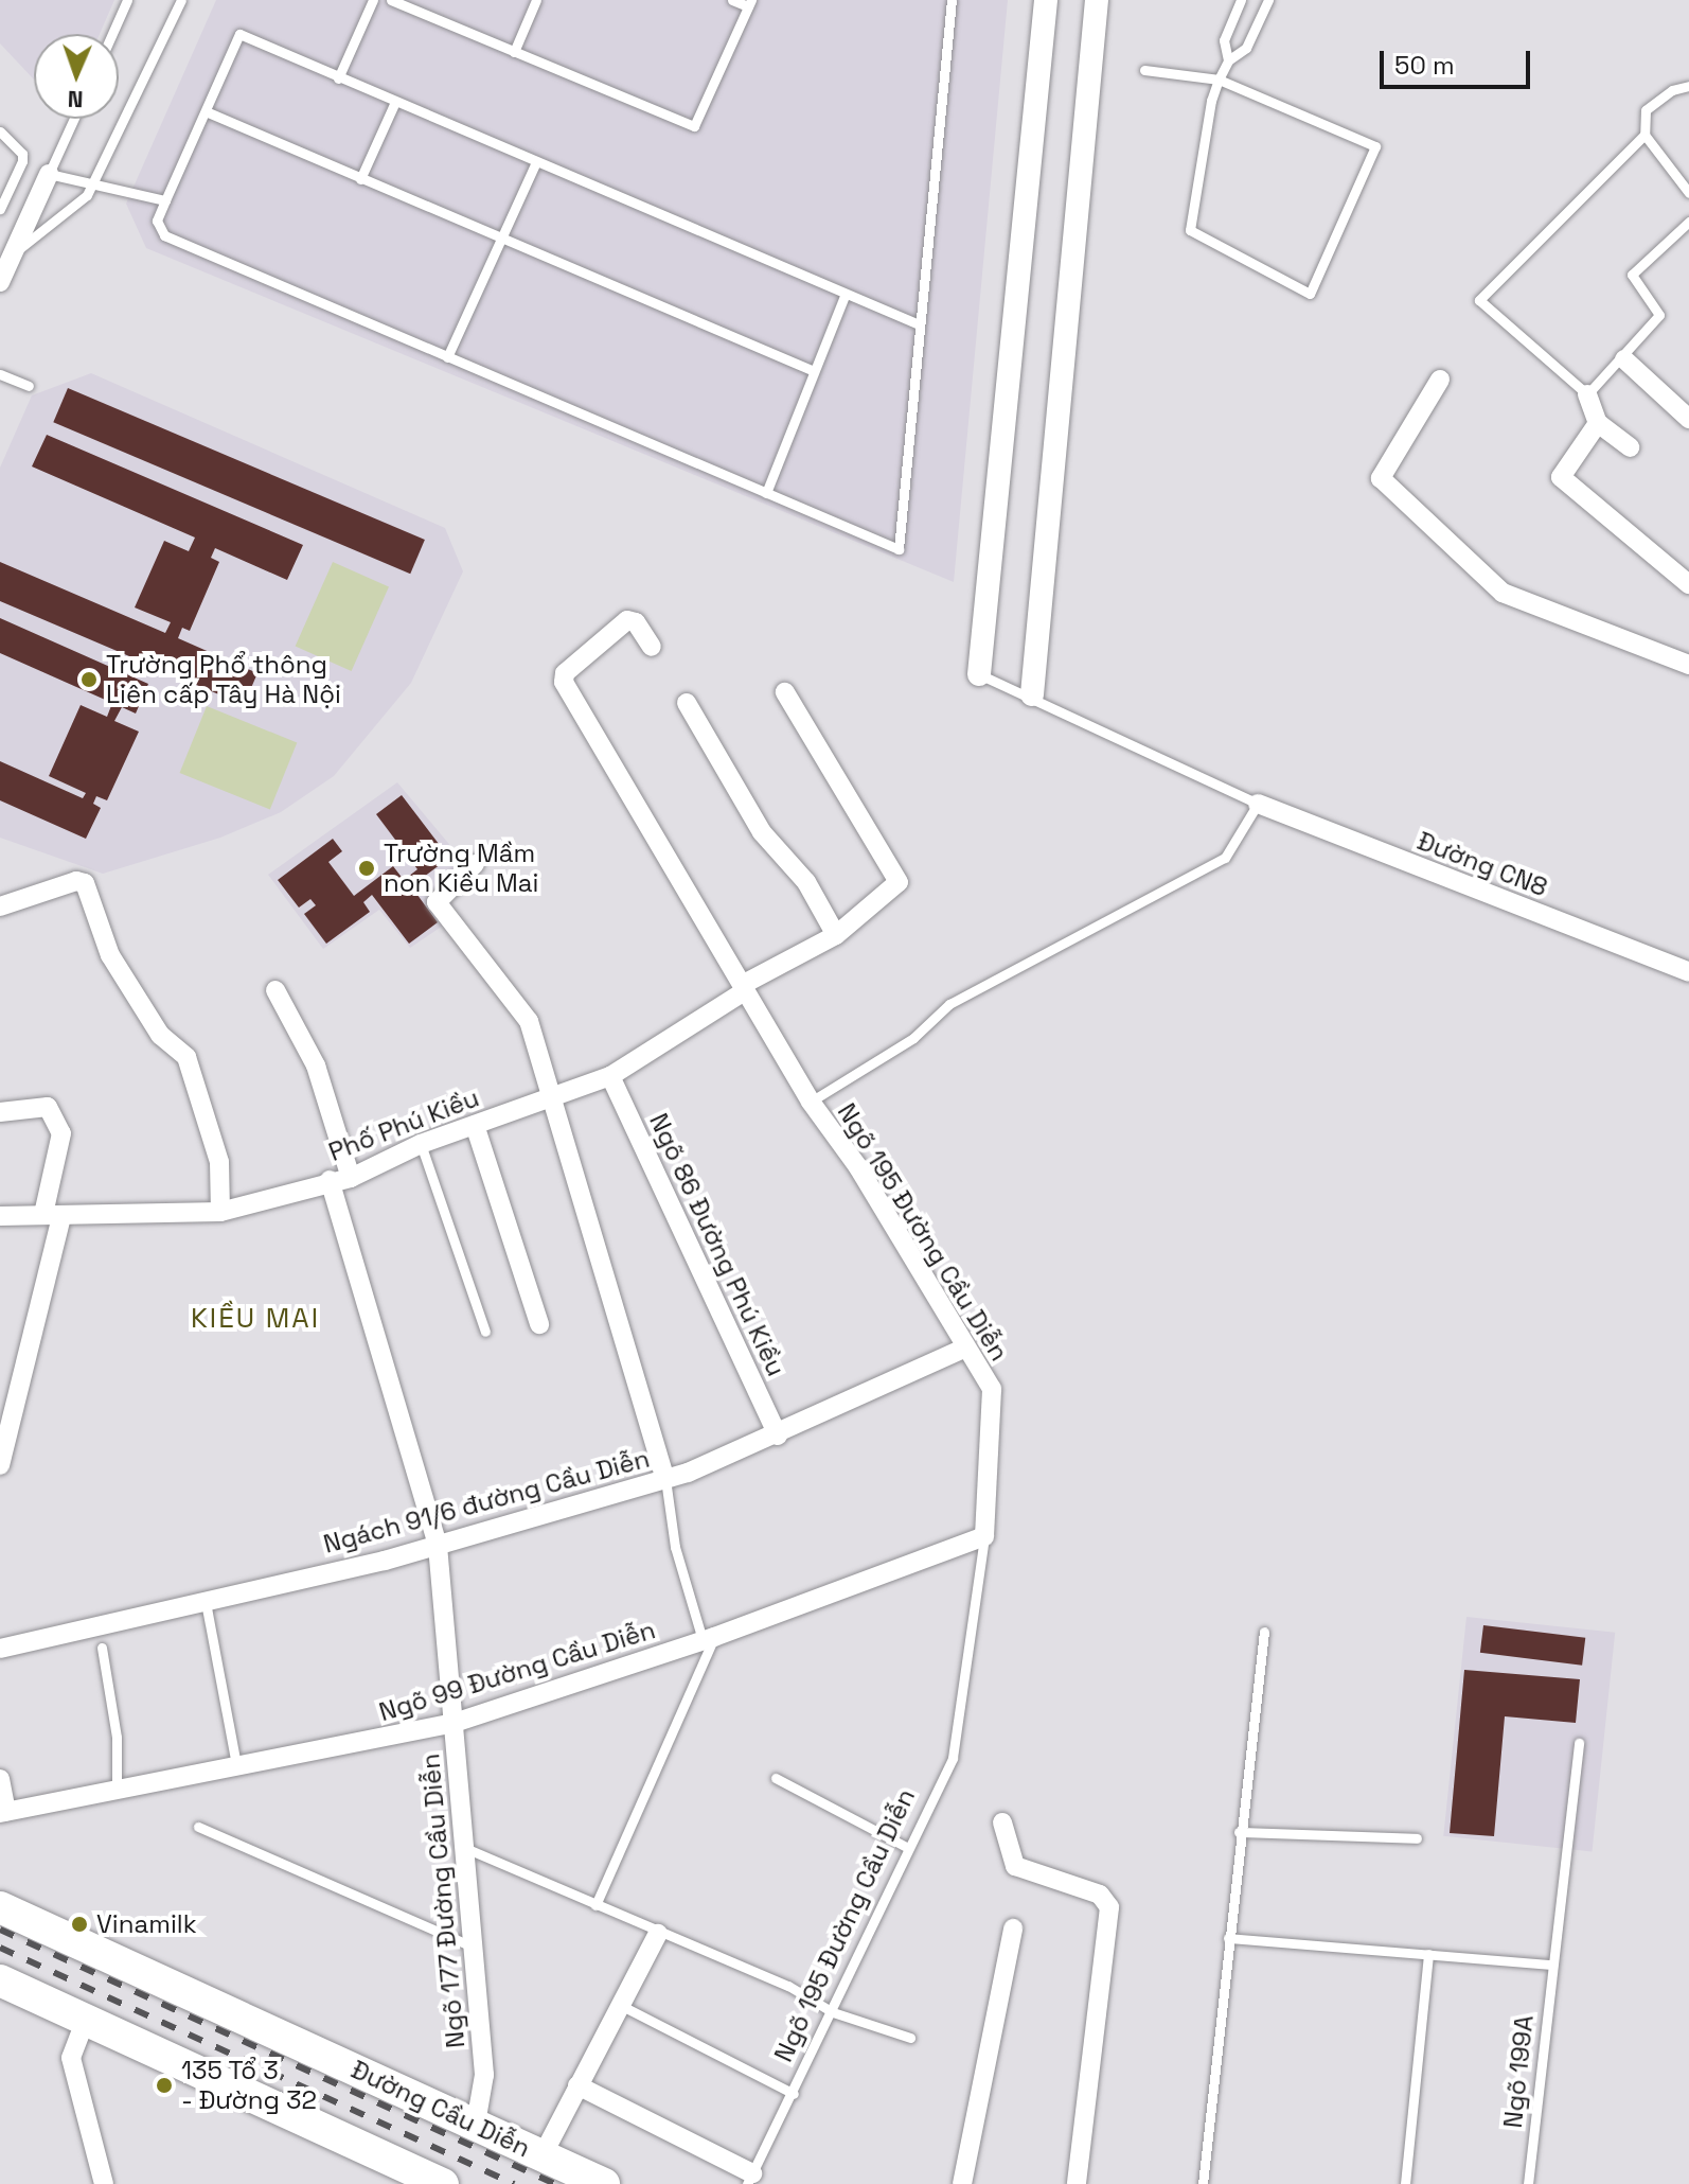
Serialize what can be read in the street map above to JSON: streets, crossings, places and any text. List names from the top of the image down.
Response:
{
  "streets": {
    "highway": ["Đường Cầu Diễn"],
    "street": [
      "Đường CN8",
      "Phố Phú Kiều",
      "Ngõ 195 Đường Cầu Diễn",
      "Ngõ 86 Đường Phú Kiều",
      "Ngách 91/6 đường Cầu Diễn",
      "Ngõ 99 Đường Cầu Diễn",
      "Ngõ 177 Đường Cầu Diễn"
    ],
    "lane": ["Ngõ 199A"]
  },
  "crossings": [
    ["Phố Phú Kiều", "Ngõ 195 Đường Cầu Diễn"],
    ["Phố Phú Kiều", "Ngõ 86 Đường Phú Kiều"],
    ["Phố Phú Kiều", "Ngõ 177 Đường Cầu Diễn"],
    ["Ngõ 195 Đường Cầu Diễn", "Ngách 91/6 đường Cầu Diễn"],
    ["Ngõ 195 Đường Cầu Diễn", "Ngõ 99 Đường Cầu Diễn"],
    ["Ngõ 86 Đường Phú Kiều", "Ngách 91/6 đường Cầu Diễn"],
    ["Ngách 91/6 đường Cầu Diễn", "Ngõ 177 Đường Cầu Diễn"],
    ["Ngõ 99 Đường Cầu Diễn", "Ngõ 177 Đường Cầu Diễn"],
    ["Ngõ 177 Đường Cầu Diễn", "Đường Cầu Diễn"]
  ],
  "districts": ["KIỀU MAI"],
  "places": [
    "Trường Phổ thông Liên cấp Tây Hà Nội",
    "Trường Mầm non Kiều Mai",
    "Vinamilk",
    "135 Tổ 3 - Đường 32"
  ],
  "scale_bar": "50 m",
  "north": "bottom"
}
